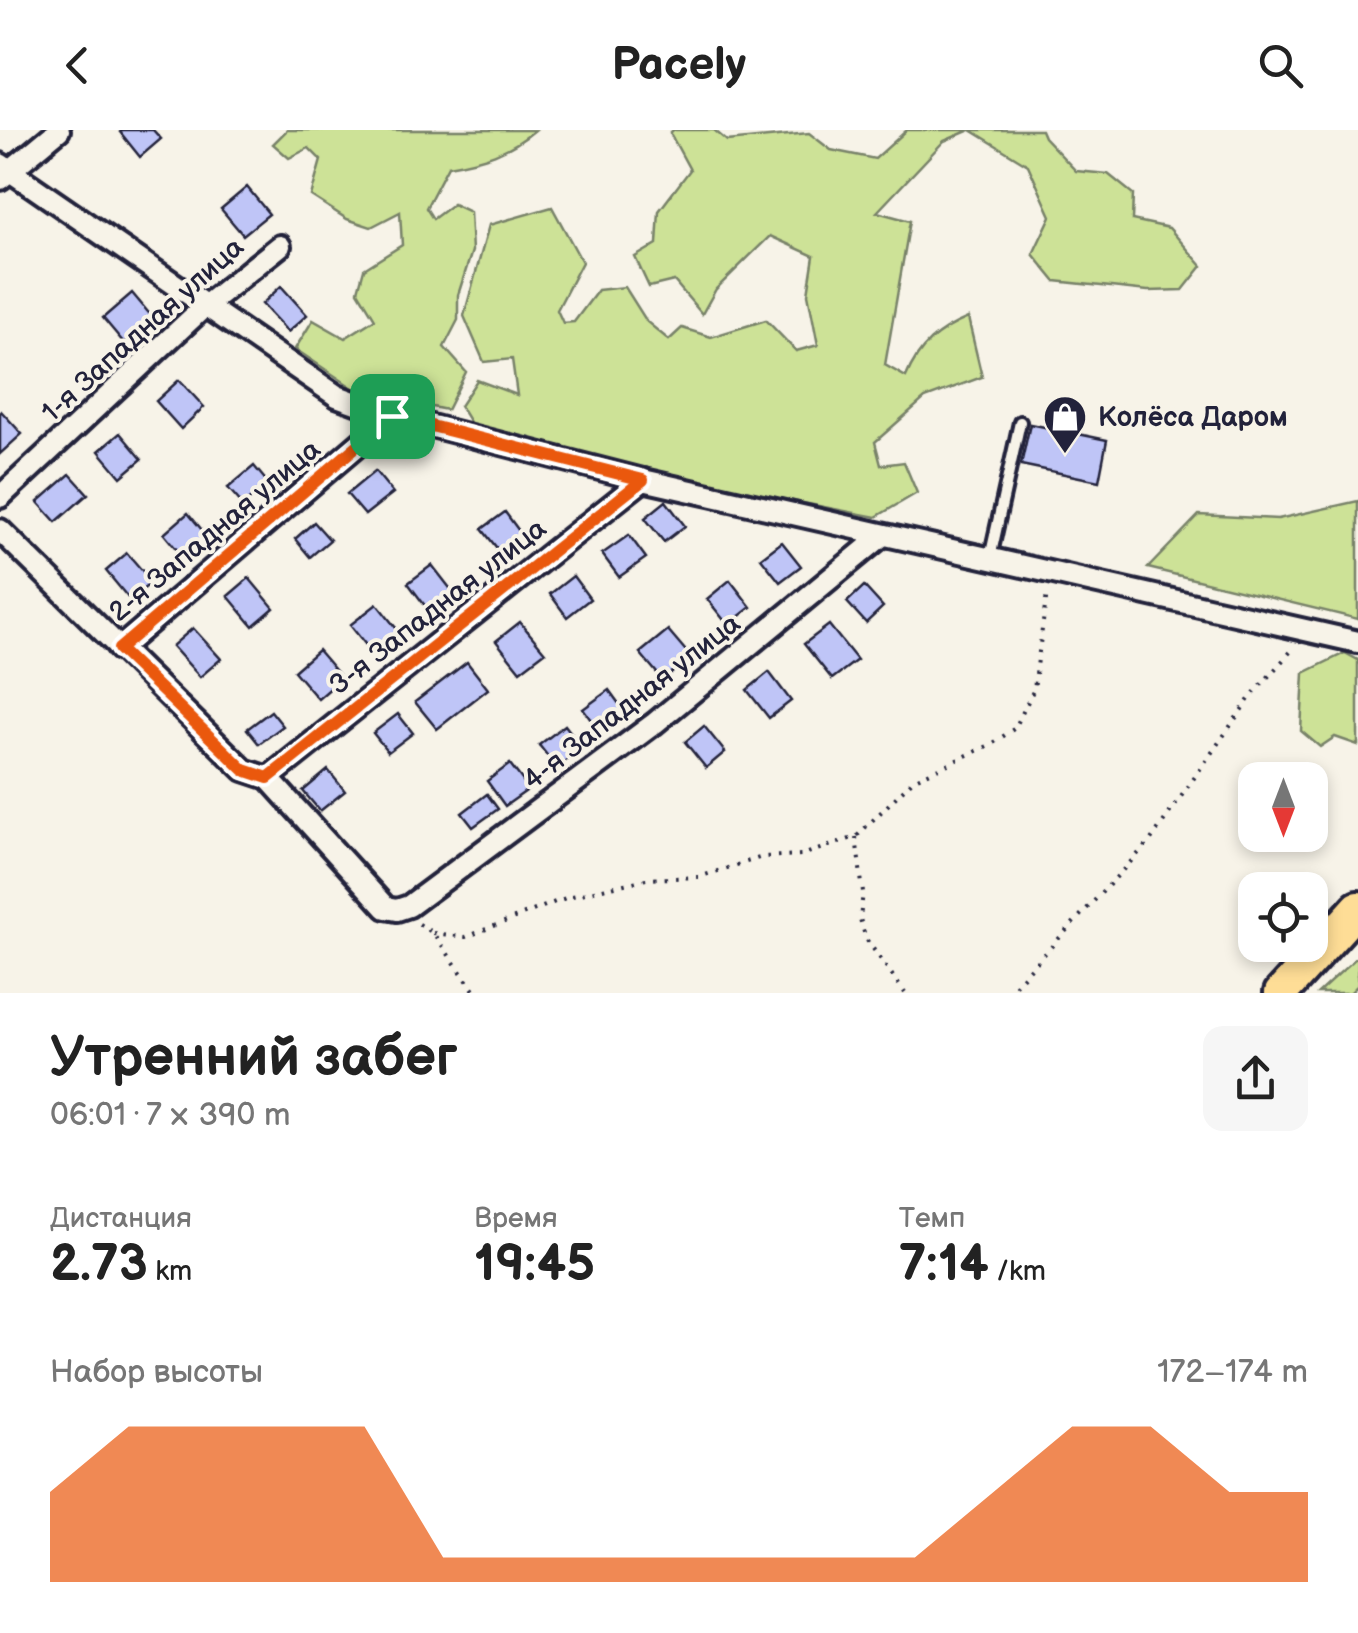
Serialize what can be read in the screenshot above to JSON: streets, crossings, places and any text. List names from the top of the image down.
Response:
{
  "streets": {
    "street": [
      "1-я Западная улица",
      "2-я Западная улица",
      "3-я Западная улица",
      "4-я Западная улица"
    ]
  },
  "places": {
    "shop": ["Колёса Даром"]
  },
  "north": "bottom",
  "page": {
    "header": "Pacely",
    "heading": ["Утренний забег", "06:01 · 7 × 390 m"],
    "stats": [
      ["Дистанция", "2.73 km"],
      ["Время", "19:45"],
      ["Темп", "7:14 /km"]
    ],
    "chart": ["Набор высоты", "172–174 m"]
  }
}
